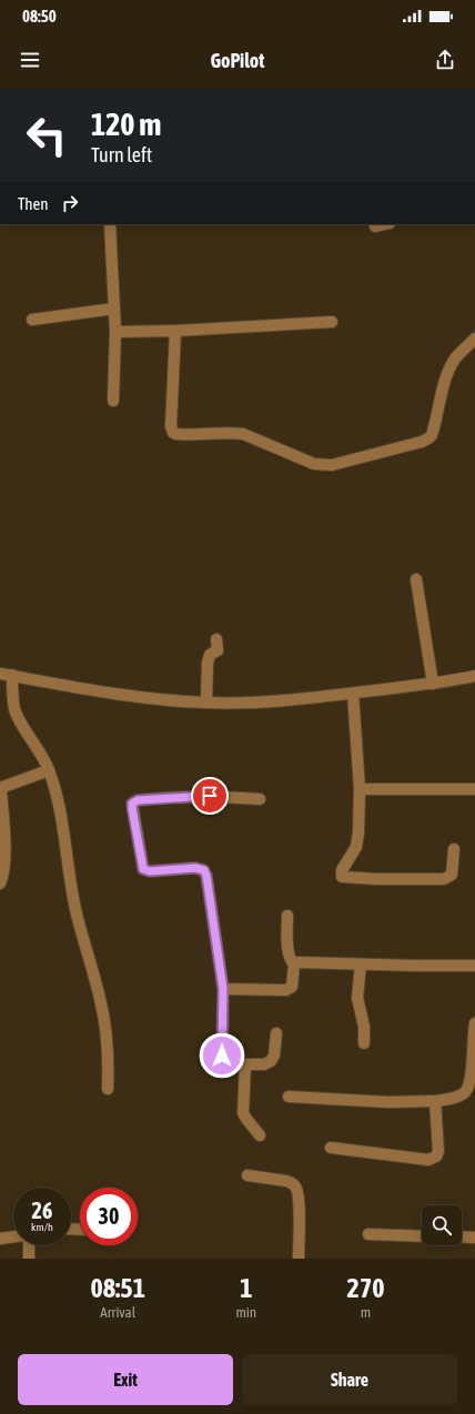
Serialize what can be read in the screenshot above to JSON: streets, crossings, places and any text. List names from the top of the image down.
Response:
{
  "page": {
    "status": "08:50",
    "header": "GoPilot",
    "turn": ["120 m", "Turn left"],
    "then": "Then",
    "speed": "26 km/h",
    "limit": "30",
    "eta": [
      "08:51",
      "Arrival",
      "1",
      "min",
      "270",
      "m"
    ],
    "buttons": ["Exit", "Share"]
  }
}
